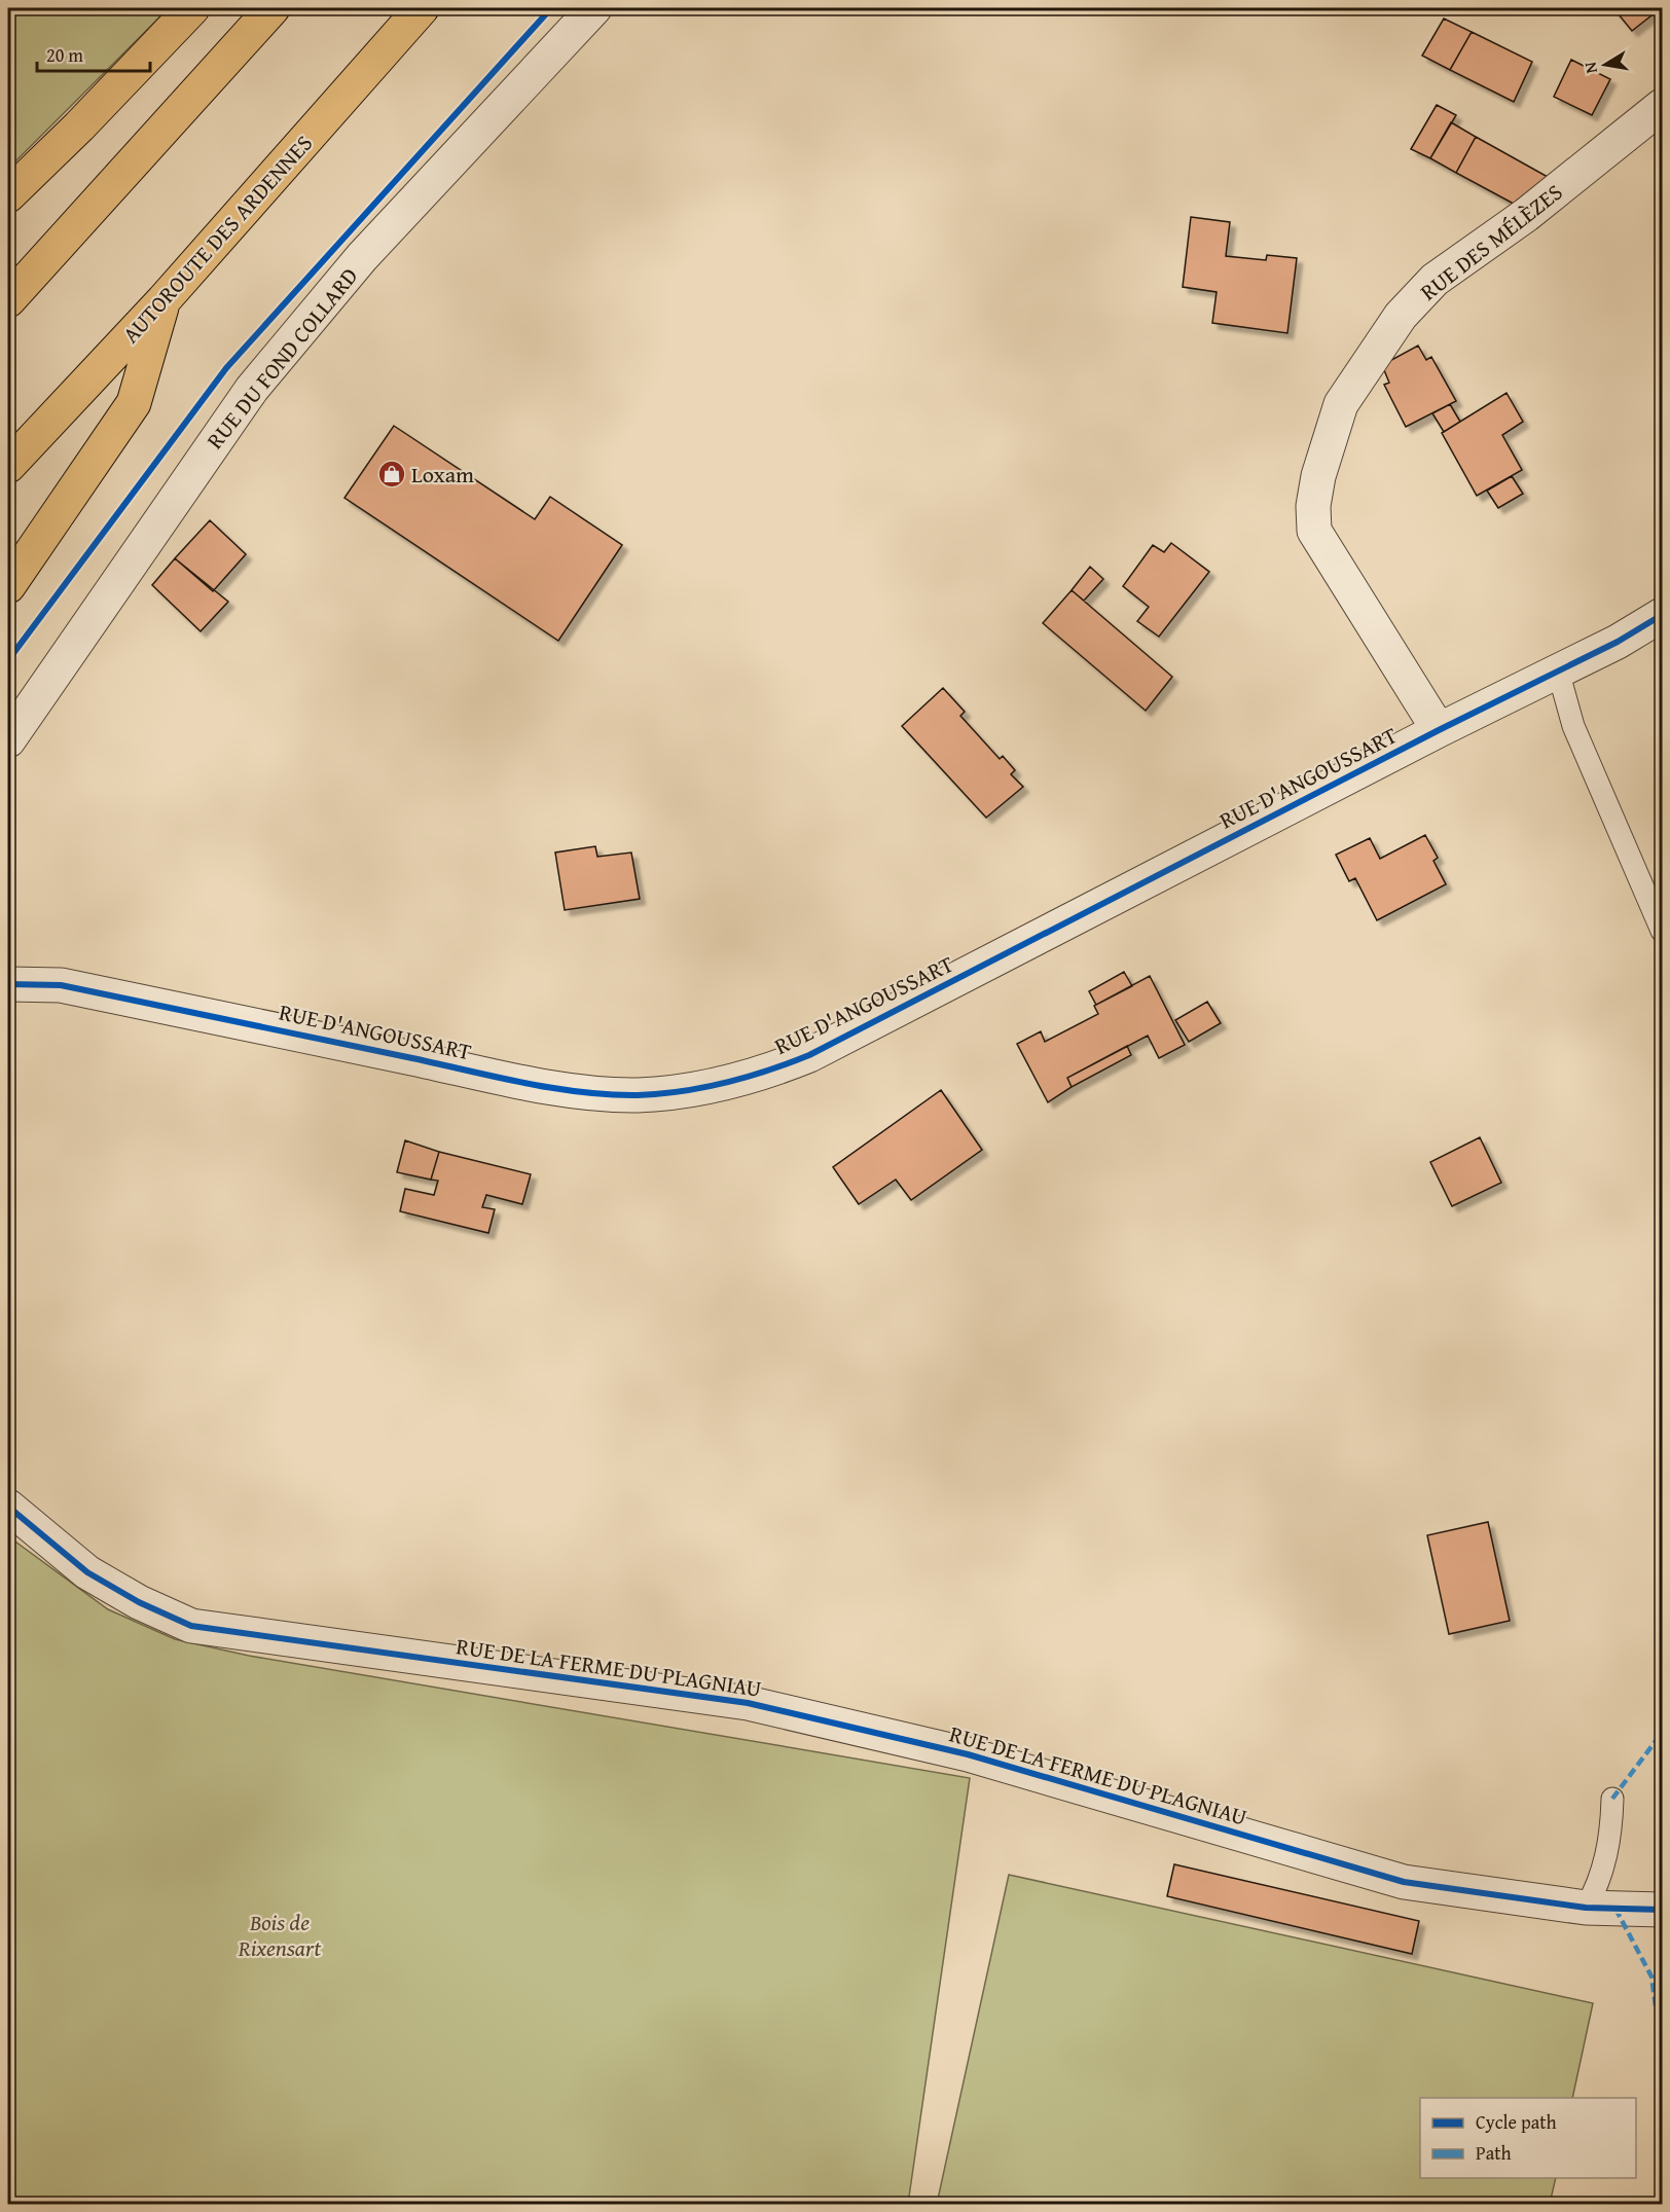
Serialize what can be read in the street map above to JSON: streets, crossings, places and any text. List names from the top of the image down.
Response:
{
  "streets": {
    "highway": ["AUTOROUTE DES ARDENNES"],
    "street": [
      "RUE DES MÉLÈZES",
      "RUE DU FOND COLLARD",
      "RUE D'ANGOUSSART",
      "RUE DE LA FERME DU PLAGNIAU"
    ]
  },
  "crossings": [
    ["RUE DES MÉLÈZES", "RUE D'ANGOUSSART"]
  ],
  "parks": ["Bois de Rixensart"],
  "places": {
    "shop": ["Loxam"]
  },
  "legend": ["Cycle path", "Path"],
  "scale_bar": "20 m",
  "north": "left"
}
